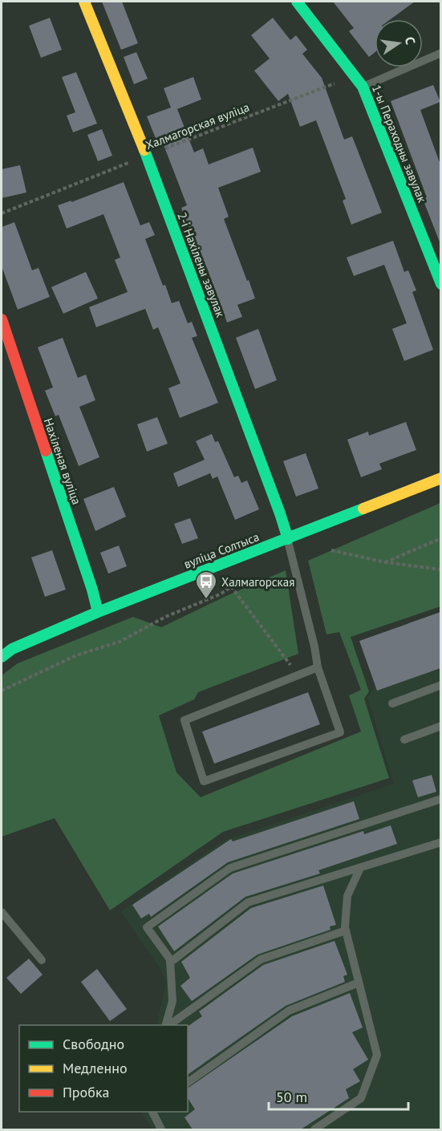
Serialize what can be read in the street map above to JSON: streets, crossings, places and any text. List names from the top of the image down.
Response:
{
  "streets": {
    "street": [
      "1-ы Пераходны завулак",
      "2-і Нахілены завулак",
      "Нахіленая вуліца",
      "вуліца Солтыса"
    ],
    "path": ["Халмагорская вуліца"]
  },
  "crossings": [
    ["Халмагорская вуліца", "1-ы Пераходны завулак"],
    ["Халмагорская вуліца", "2-і Нахілены завулак"],
    ["2-і Нахілены завулак", "вуліца Солтыса"],
    ["Нахіленая вуліца", "вуліца Солтыса"]
  ],
  "places": {
    "bus stop": ["Халмагорская"]
  },
  "legend": ["Свободно", "Медленно", "Пробка"],
  "scale_bar": "50 m",
  "north": "right"
}
